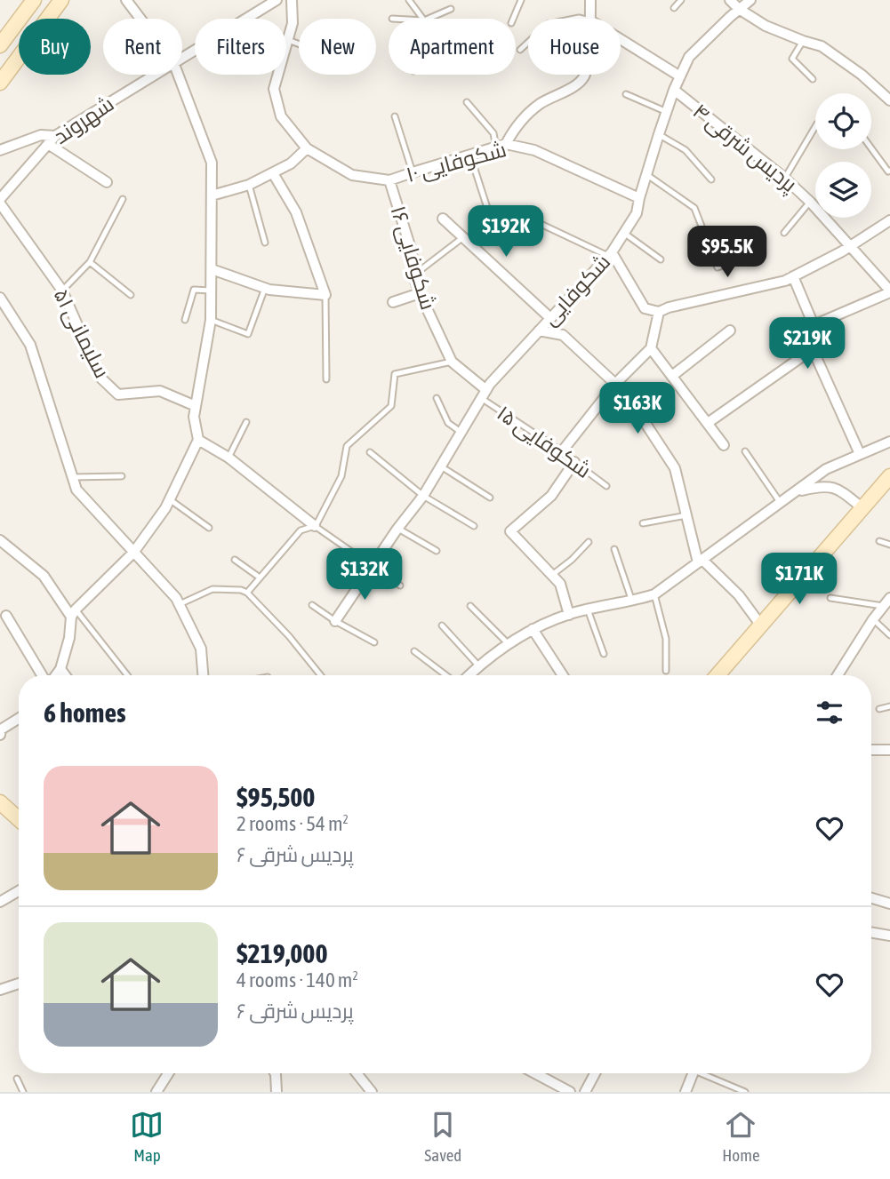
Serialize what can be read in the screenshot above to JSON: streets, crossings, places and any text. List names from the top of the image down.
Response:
{
  "streets": {
    "street": [
      "شهروند",
      "پردیس شرقی ۴",
      "شکوفایی ۱۰",
      "شکوفایی ۱۶",
      "شکوفایی",
      "سلیمانی ۵۱"
    ],
    "lane": ["شکوفایی ۱۵"]
  },
  "crossings": [
    ["پردیس شرقی ۴", "شکوفایی"],
    ["شکوفایی ۱۰", "شکوفایی ۱۶"],
    ["شکوفایی ۱۰", "شکوفایی"],
    ["شکوفایی ۱۶", "شکوفایی"],
    ["شکوفایی ۱۶", "شکوفایی ۱۵"],
    ["شکوفایی", "شکوفایی ۱۵"]
  ],
  "page": {
    "chip": [
      "Buy",
      "Rent",
      "Filters",
      "New",
      "Apartment",
      "House"
    ],
    "price": [
      "$192K",
      "$95.5K",
      "$219K",
      "$163K",
      "$132K",
      "$171K"
    ],
    "heading": "6 homes",
    "list": [
      {
        "name": "$95,500",
        "note": "2 rooms · 54 m² · پردیس شرقی ۶"
      },
      {
        "name": "$219,000",
        "note": "4 rooms · 140 m² · پردیس شرقی ۶"
      }
    ],
    "tabs": ["Map", "Saved", "Home"]
  }
}
